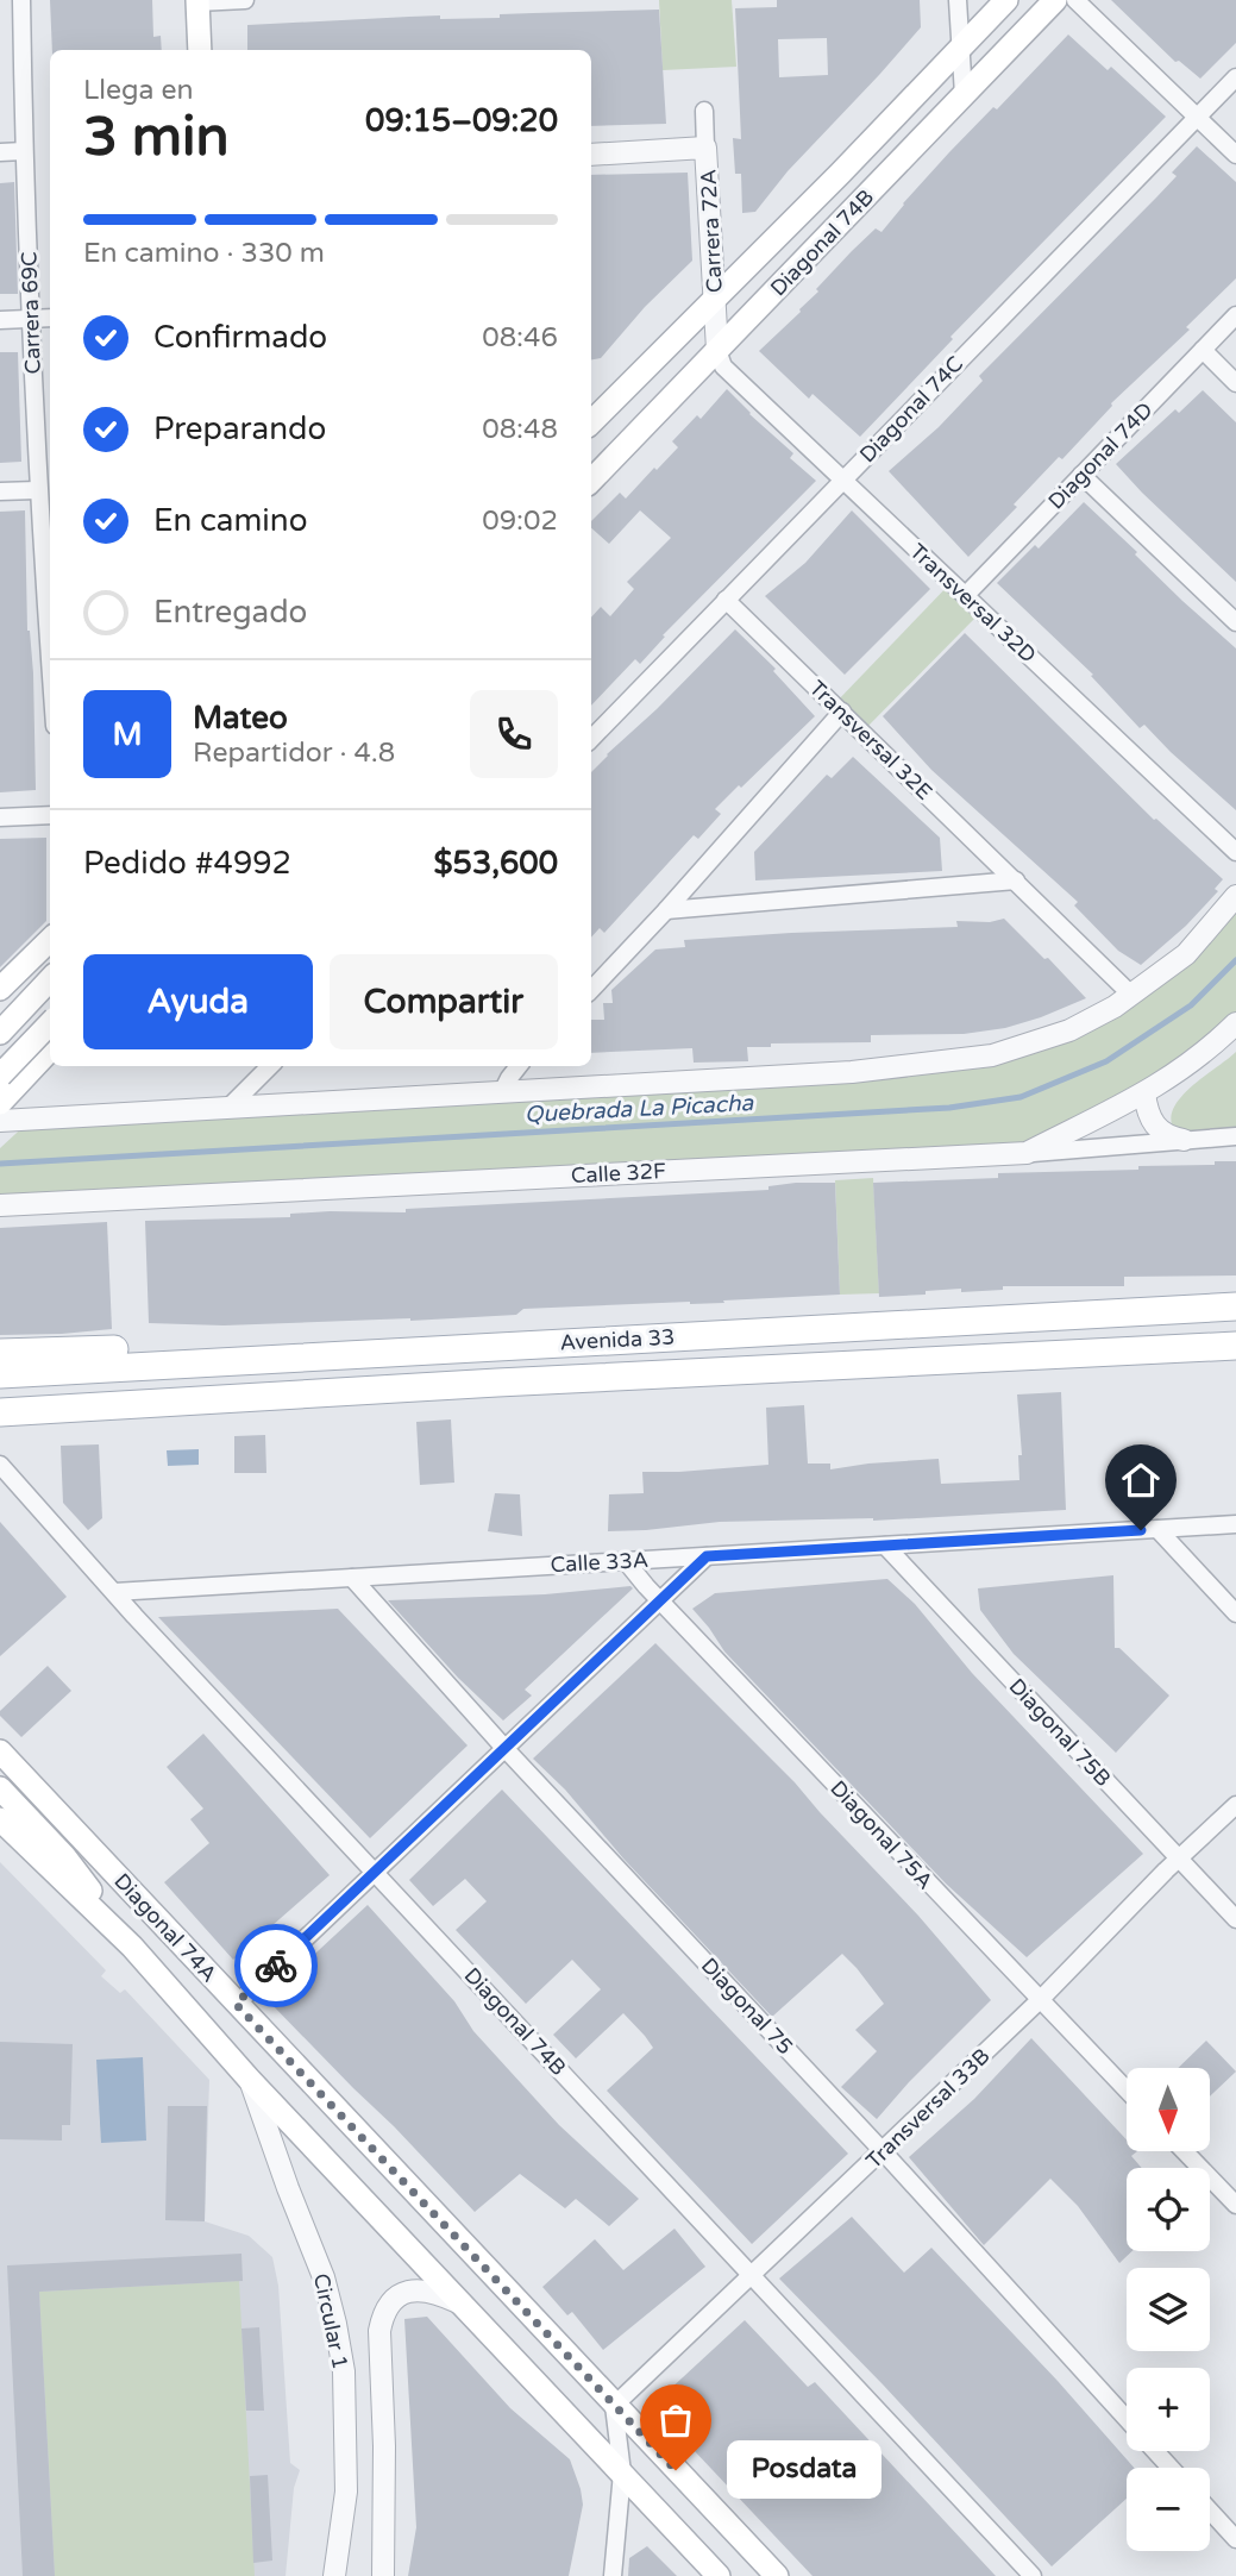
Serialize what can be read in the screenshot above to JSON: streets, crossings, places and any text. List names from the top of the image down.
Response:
{
  "streets": {
    "main road": ["Diagonal 74B", "Avenida 33", "Diagonal 74A"],
    "street": [
      "Carrera 72A",
      "Carrera 69C",
      "Diagonal 74C",
      "Diagonal 74D",
      "Transversal 32D",
      "Transversal 32E",
      "Calle 32F",
      "Calle 33A",
      "Diagonal 75B",
      "Diagonal 75A",
      "Diagonal 75",
      "Transversal 33B",
      "Circular 1"
    ]
  },
  "crossings": [
    ["Carrera 72A", "Diagonal 74B"],
    ["Carrera 72A", "Transversal 32D"],
    ["Diagonal 74B", "Transversal 32D"],
    ["Diagonal 74B", "Calle 33A"],
    ["Diagonal 74B", "Transversal 33B"],
    ["Diagonal 74C", "Transversal 32D"],
    ["Diagonal 74C", "Transversal 32E"],
    ["Diagonal 74D", "Transversal 32D"],
    ["Calle 33A", "Diagonal 75B"],
    ["Calle 33A", "Diagonal 75A"],
    ["Calle 33A", "Diagonal 75"],
    ["Diagonal 75B", "Transversal 33B"],
    ["Diagonal 75A", "Transversal 33B"],
    ["Diagonal 74A", "Transversal 33B"],
    ["Diagonal 74A", "Circular 1"],
    ["Diagonal 75", "Transversal 33B"]
  ],
  "water": ["Quebrada La Picacha"],
  "places": ["Posdata"],
  "north": "bottom",
  "page": {
    "heading": ["3 min", "Llega en", "09:15–09:20"],
    "panel": [
      "Mateo",
      "Repartidor · 4.8",
      "Pedido #4992",
      "$53,600"
    ],
    "bar": "En camino · 330 m",
    "list": [
      ["Confirmado", "08:46"],
      ["Preparando", "08:48"],
      ["En camino", "09:02"],
      "Entregado"
    ],
    "round": "M",
    "buttons": ["Ayuda", "Compartir"],
    "map_buttons": ["+", "−"],
    "bubble": "Posdata"
  }
}
